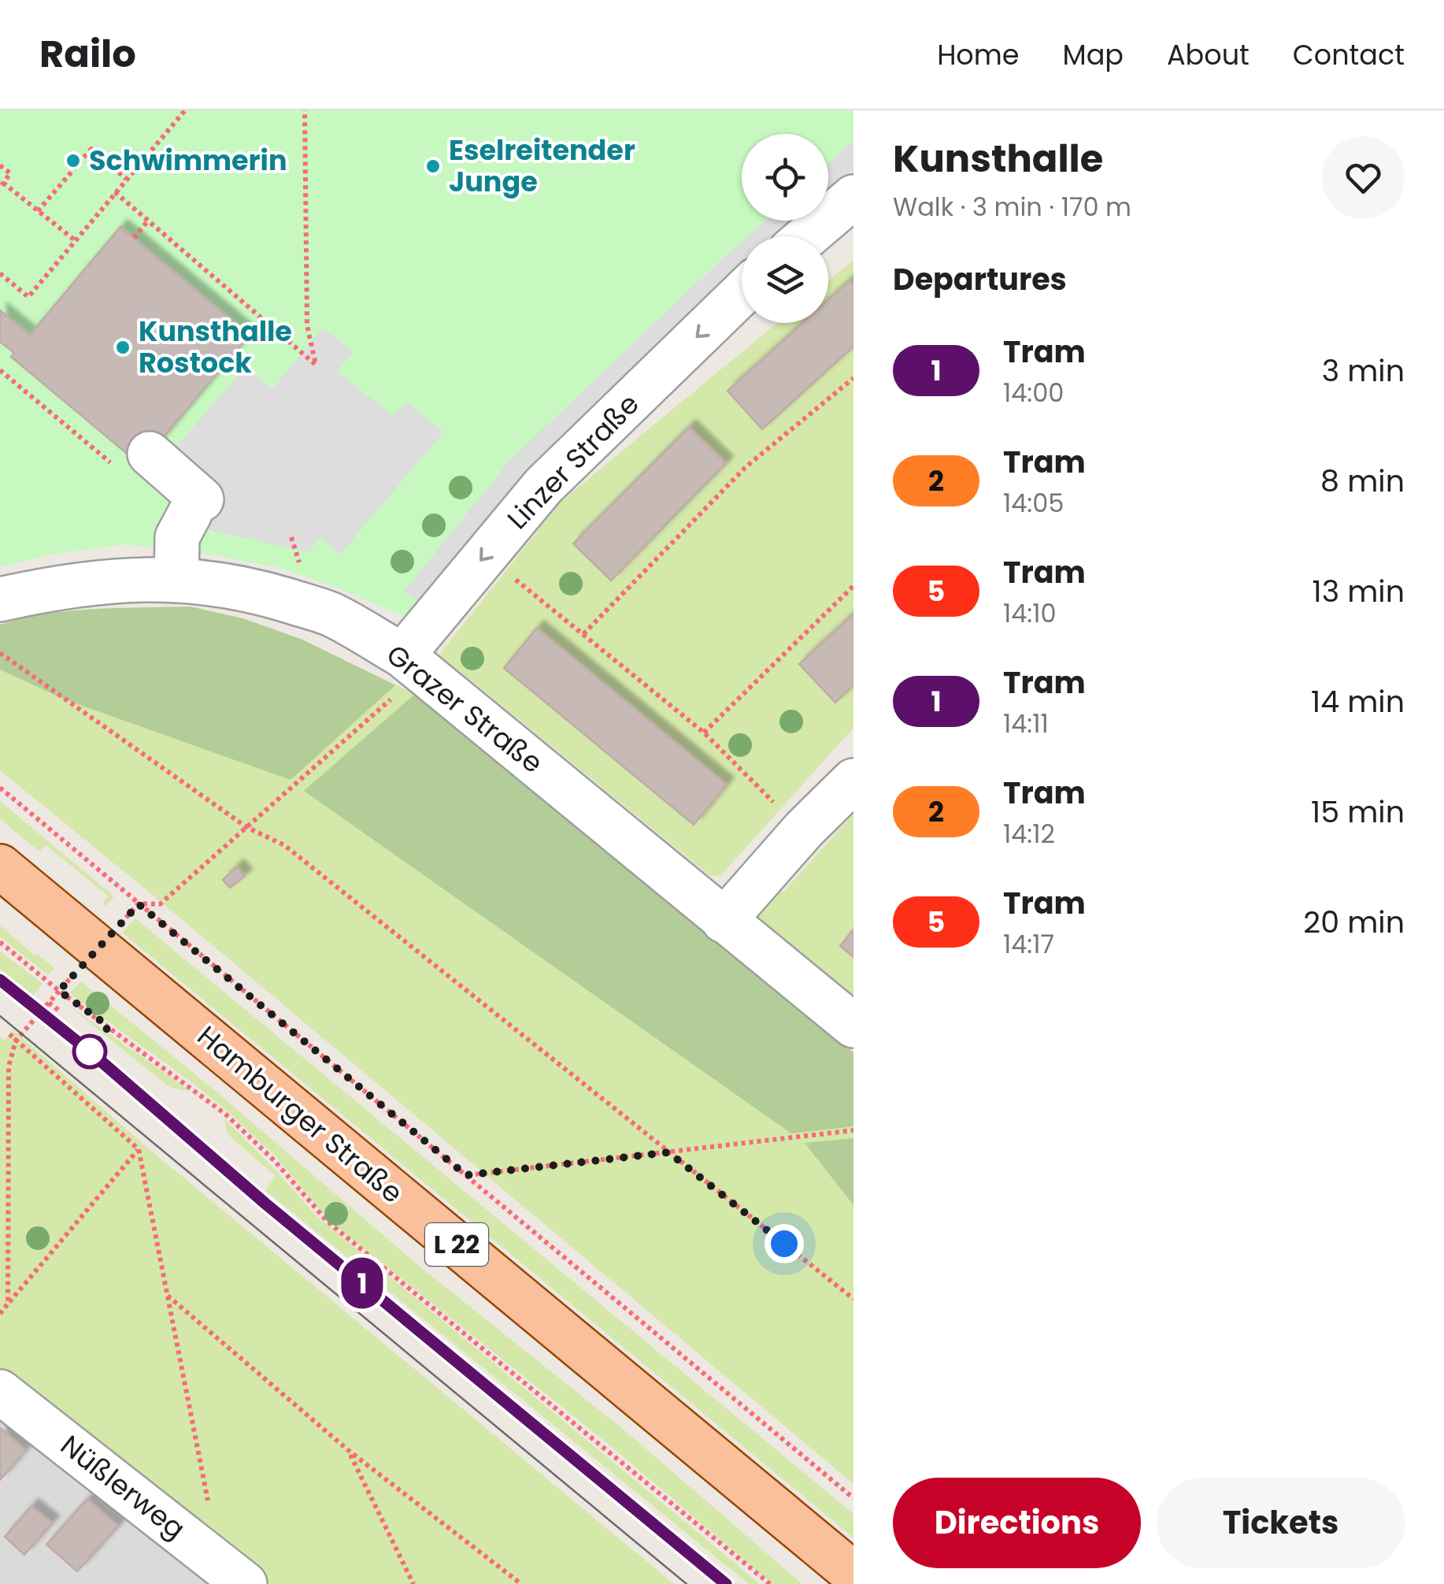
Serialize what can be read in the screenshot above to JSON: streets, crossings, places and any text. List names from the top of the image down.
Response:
{
  "streets": {
    "main road": ["Hamburger Straße", "L 22"],
    "street": ["Linzer Straße", "Grazer Straße", "Nüßlerweg"]
  },
  "crossings": [
    ["Linzer Straße", "Grazer Straße"]
  ],
  "one_way": ["Linzer Straße"],
  "places": ["Schwimmerin", "Eselreitender Junge", "Kunsthalle Rostock"],
  "lines": ["tram line 1"],
  "page": {
    "header": "Railo",
    "nav": [
      "Home",
      "Map",
      "About",
      "Contact"
    ],
    "on_map": "1",
    "heading": [
      ["Kunsthalle", "Walk · 3 min · 170 m"],
      "Departures"
    ],
    "list": [
      {
        "mark": "1",
        "name": "Tram",
        "note": "14:00",
        "value": "3 min"
      },
      {
        "mark": "2",
        "name": "Tram",
        "note": "14:05",
        "value": "8 min"
      },
      {
        "mark": "5",
        "name": "Tram",
        "note": "14:10",
        "value": "13 min"
      },
      {
        "mark": "1",
        "name": "Tram",
        "note": "14:11",
        "value": "14 min"
      },
      {
        "mark": "2",
        "name": "Tram",
        "note": "14:12",
        "value": "15 min"
      },
      {
        "mark": "5",
        "name": "Tram",
        "note": "14:17",
        "value": "20 min"
      }
    ],
    "buttons": ["Directions", "Tickets"]
  }
}
